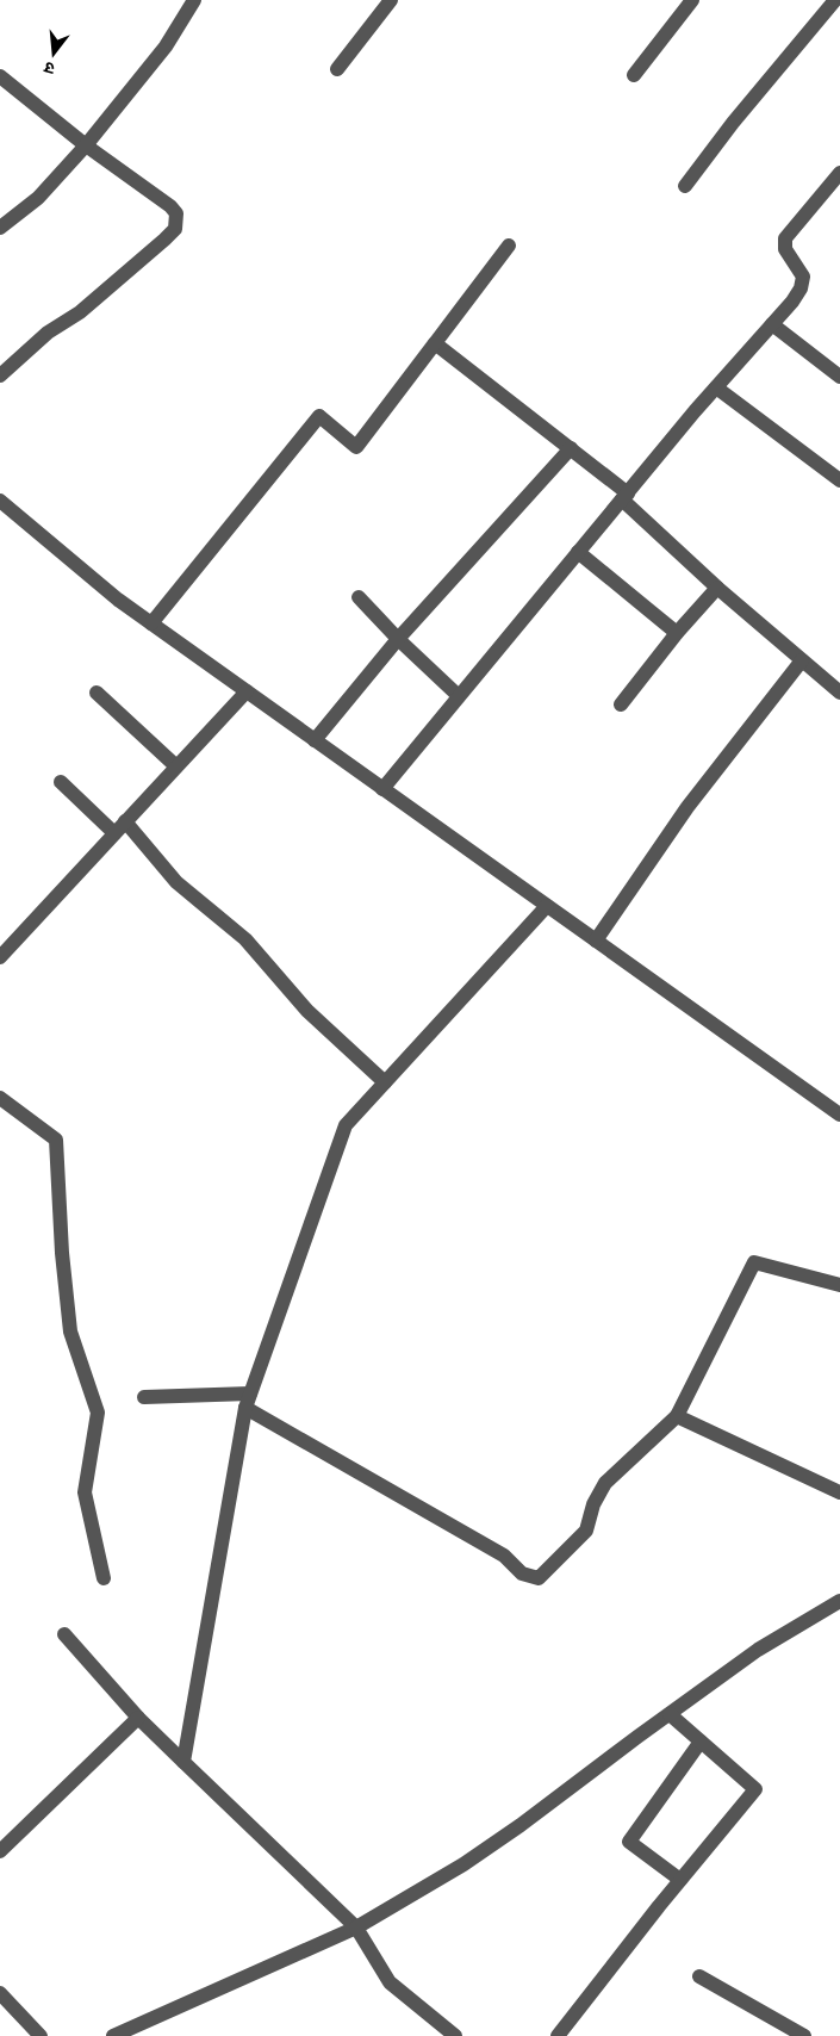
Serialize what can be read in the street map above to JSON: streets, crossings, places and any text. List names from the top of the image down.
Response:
{
  "north": "bottom"
}
